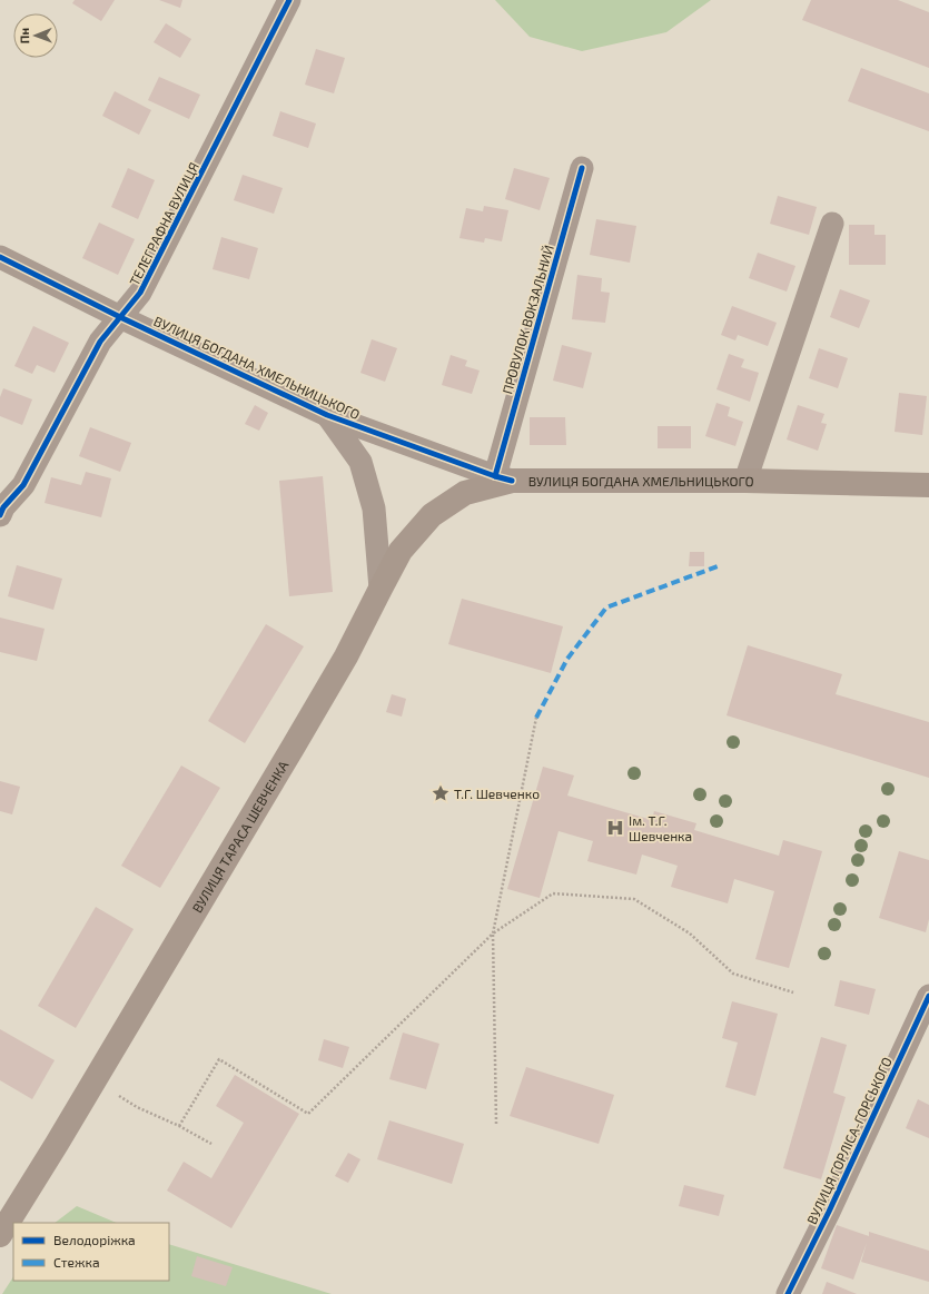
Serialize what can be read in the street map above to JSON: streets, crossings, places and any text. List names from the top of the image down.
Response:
{
  "streets": {
    "main road": ["ВУЛИЦЯ БОГДАНА ХМЕЛЬНИЦЬКОГО", "ВУЛИЦЯ ТАРАСА ШЕВЧЕНКА"],
    "street": ["ТЕЛЕГРАФНА ВУЛИЦЯ", "ПРОВУЛОК ВОКЗАЛЬНИЙ", "ВУЛИЦЯ ГОРЛІСА-ГОРСЬКОГО"]
  },
  "crossings": [
    ["ТЕЛЕГРАФНА ВУЛИЦЯ", "ВУЛИЦЯ БОГДАНА ХМЕЛЬНИЦЬКОГО"],
    ["ПРОВУЛОК ВОКЗАЛЬНИЙ", "ВУЛИЦЯ БОГДАНА ХМЕЛЬНИЦЬКОГО"],
    ["ПРОВУЛОК ВОКЗАЛЬНИЙ", "ВУЛИЦЯ ТАРАСА ШЕВЧЕНКА"],
    ["ВУЛИЦЯ БОГДАНА ХМЕЛЬНИЦЬКОГО", "ВУЛИЦЯ ТАРАСА ШЕВЧЕНКА"]
  ],
  "places": {
    "place": ["Т.Г. Шевченко"],
    "hospital": ["Ім. Т.Г. Шевченка"]
  },
  "legend": ["Велодоріжка", "Стежка"],
  "north": "left"
}
